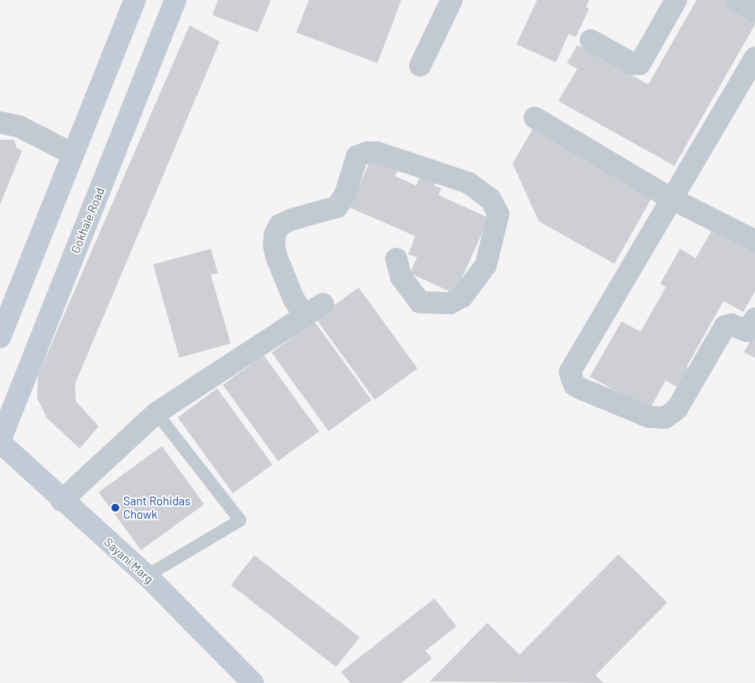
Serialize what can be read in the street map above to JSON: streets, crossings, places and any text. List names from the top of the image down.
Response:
{
  "streets": {
    "main road": ["Gokhale Road", "Sayani Marg"]
  },
  "crossings": [
    ["Gokhale Road", "Sayani Marg"]
  ],
  "places": ["Sant Rohidas Chowk"]
}
